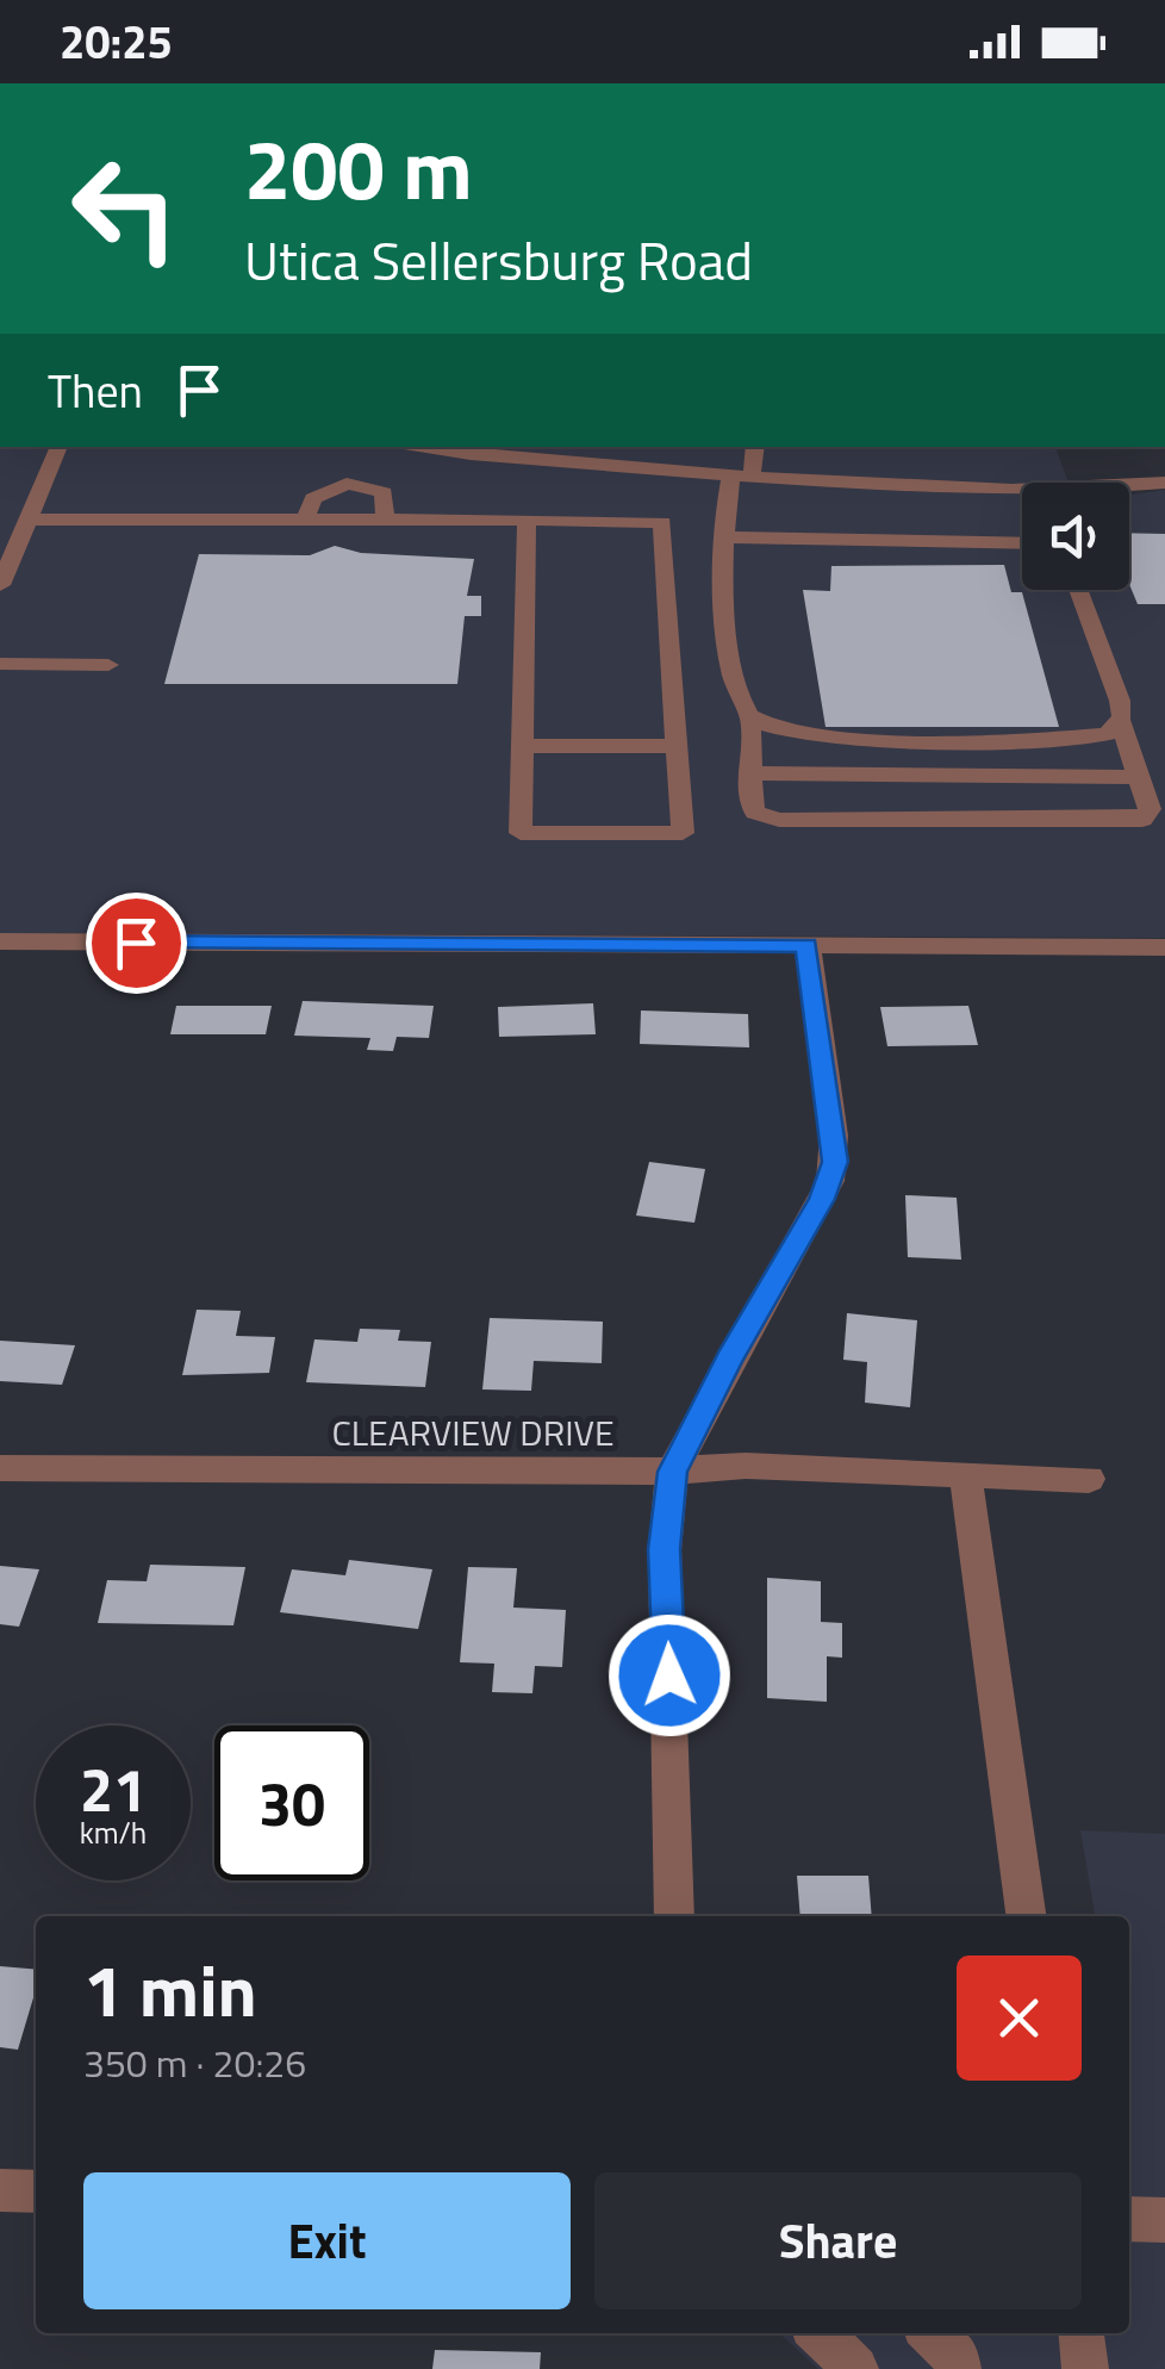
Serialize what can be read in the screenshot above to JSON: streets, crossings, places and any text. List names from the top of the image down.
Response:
{
  "streets": {
    "street": ["CLEARVIEW DRIVE"]
  },
  "page": {
    "status": "20:25",
    "turn": ["200 m", "Utica Sellersburg Road"],
    "then": "Then",
    "speed": "21 km/h",
    "limit": "30",
    "heading": ["1 min", "350 m · 20:26"],
    "buttons": ["Exit", "Share"]
  }
}
